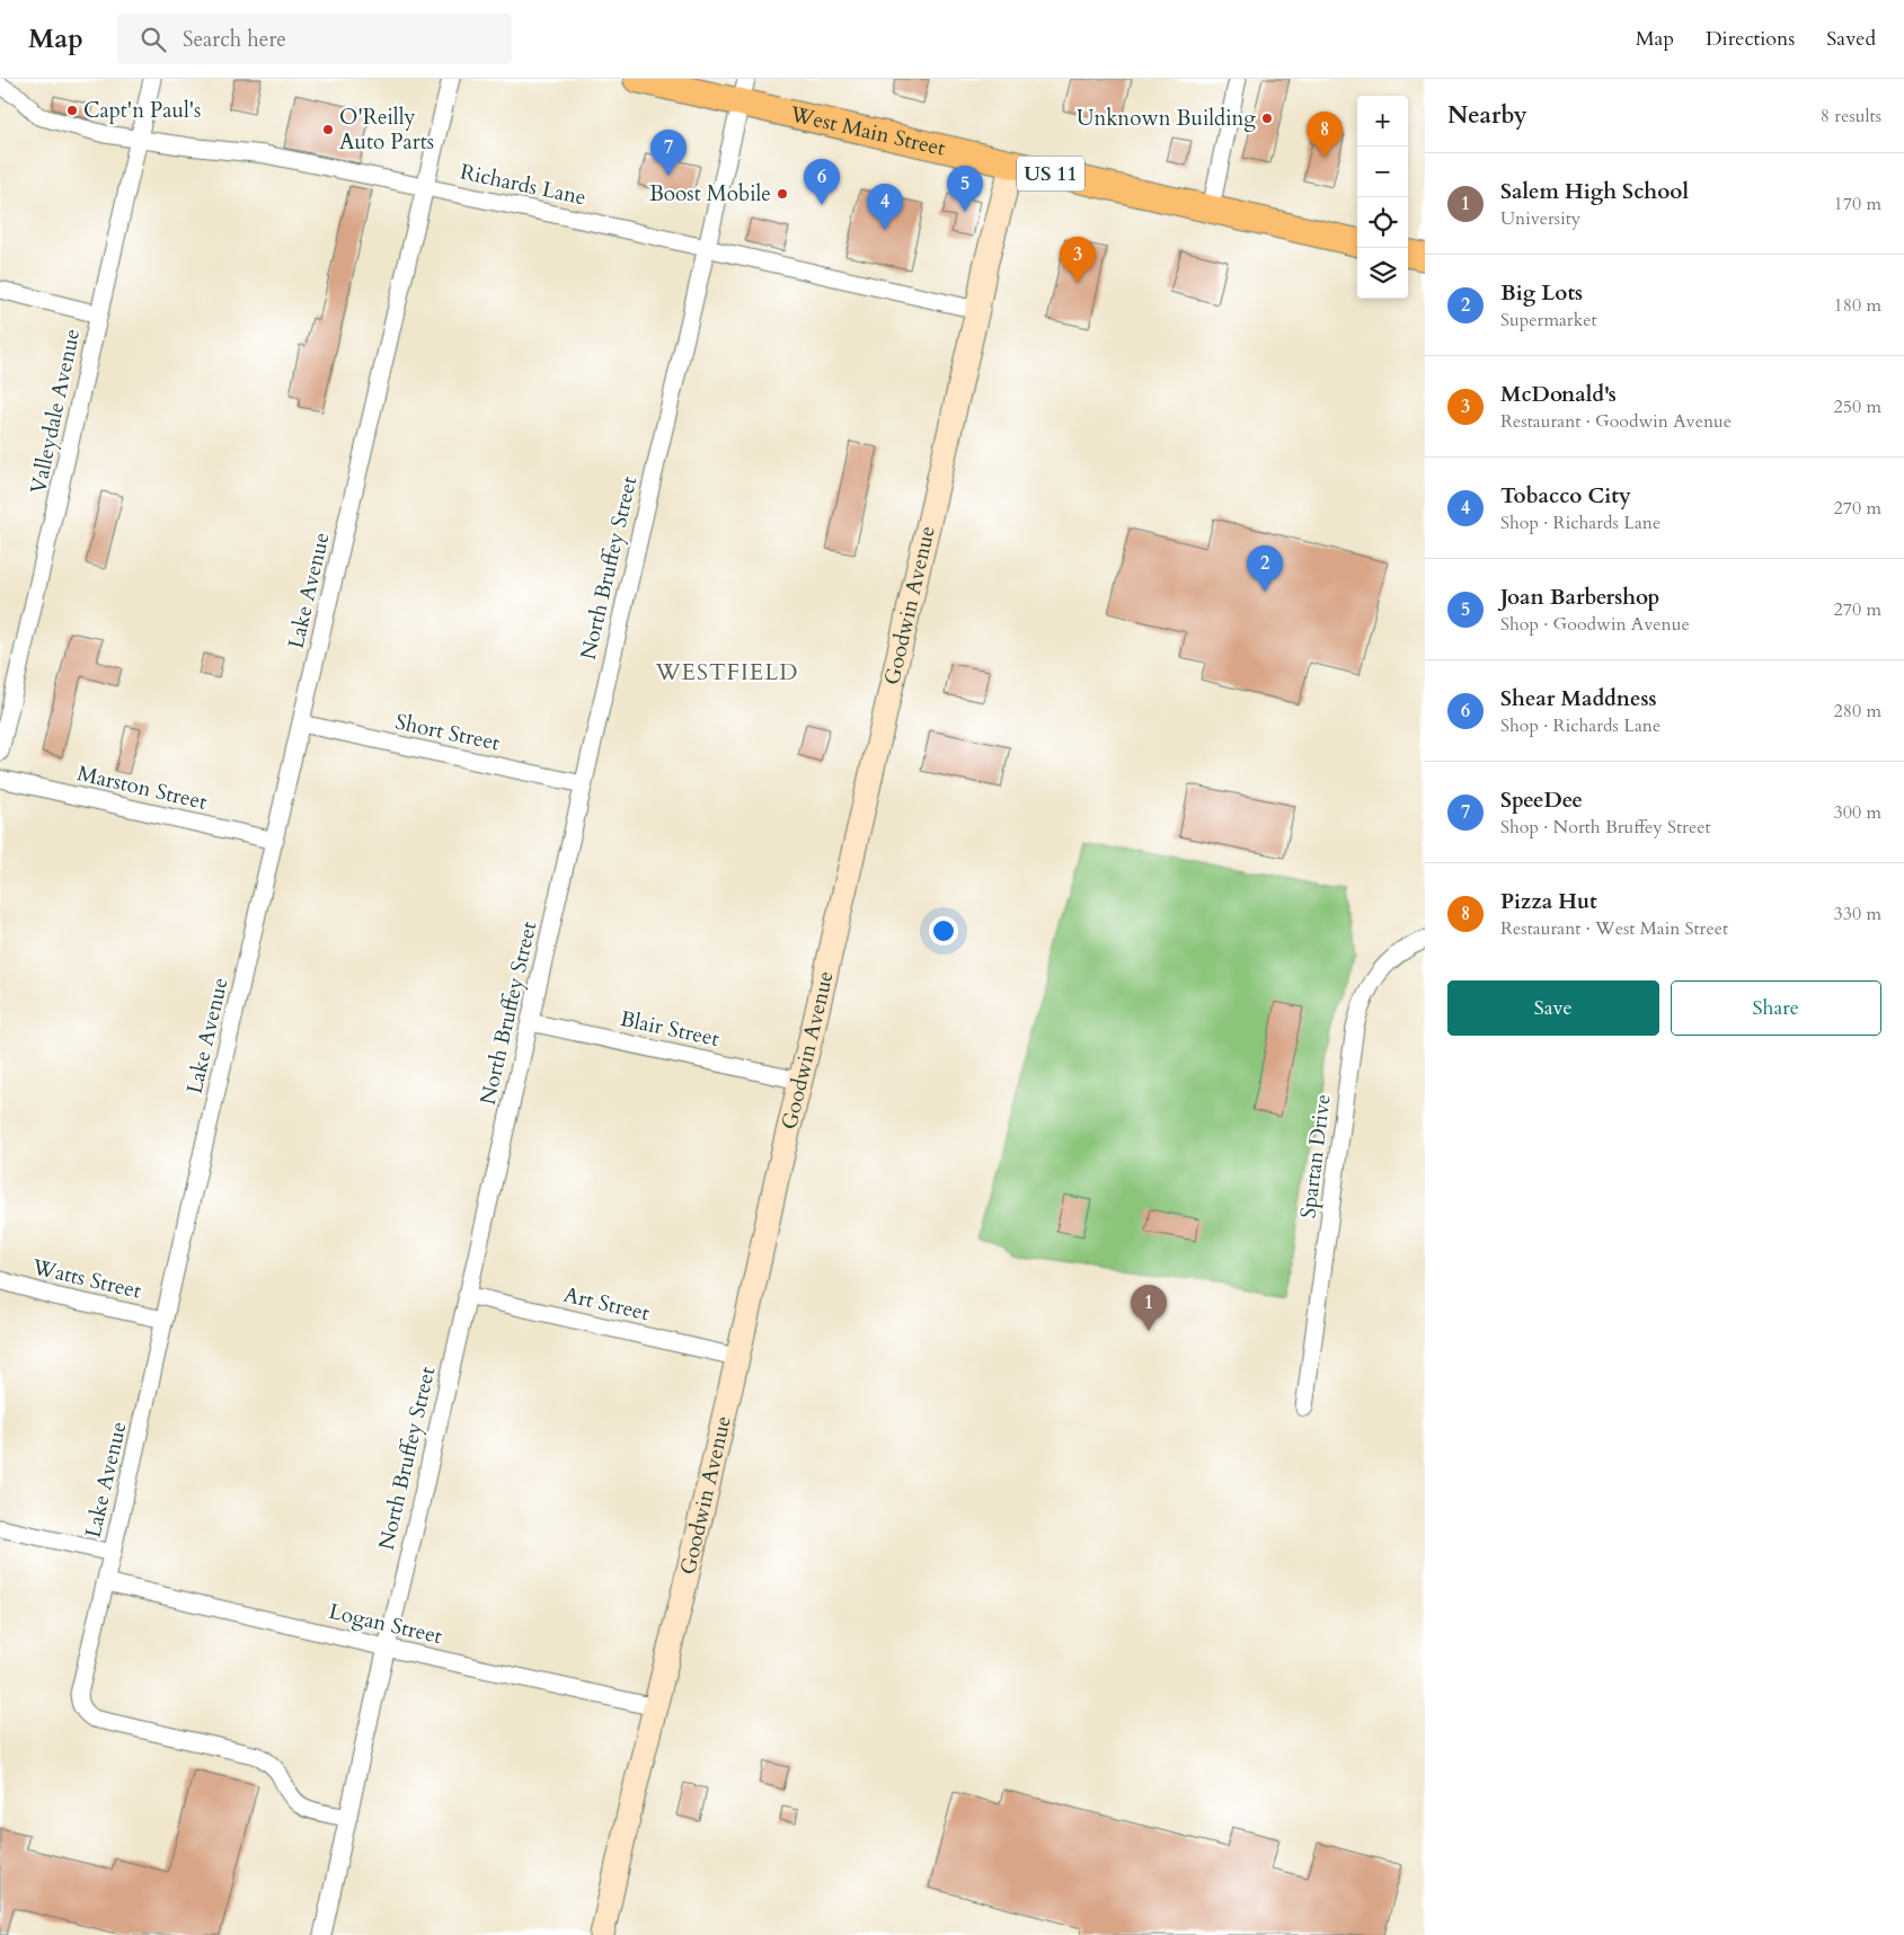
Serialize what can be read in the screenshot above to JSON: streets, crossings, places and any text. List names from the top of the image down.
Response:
{
  "streets": {
    "main road": ["West Main Street", "US 11"],
    "street": [
      "Richards Lane",
      "Valleydale Avenue",
      "North Bruffey Street",
      "Lake Avenue",
      "Goodwin Avenue",
      "Short Street",
      "Marston Street",
      "Blair Street",
      "Spartan Drive",
      "Watts Street",
      "Art Street",
      "Logan Street"
    ]
  },
  "crossings": [
    ["West Main Street", "North Bruffey Street"],
    ["West Main Street", "Goodwin Avenue"],
    ["Richards Lane", "Valleydale Avenue"],
    ["Richards Lane", "North Bruffey Street"],
    ["Richards Lane", "Lake Avenue"],
    ["Richards Lane", "Goodwin Avenue"],
    ["North Bruffey Street", "Lake Avenue"],
    ["North Bruffey Street", "Short Street"],
    ["North Bruffey Street", "Blair Street"],
    ["North Bruffey Street", "Art Street"],
    ["North Bruffey Street", "Logan Street"],
    ["Lake Avenue", "Short Street"],
    ["Lake Avenue", "Marston Street"],
    ["Lake Avenue", "Watts Street"],
    ["Lake Avenue", "Logan Street"],
    ["Goodwin Avenue", "Blair Street"],
    ["Goodwin Avenue", "Art Street"],
    ["Goodwin Avenue", "Logan Street"]
  ],
  "districts": ["WESTFIELD"],
  "places": [
    "Capt'n Paul's",
    "Unknown Building",
    "O'Reilly Auto Parts",
    "Boost Mobile"
  ],
  "page": {
    "header": "Map",
    "search": "Search here",
    "nav": ["Map", "Directions", "Saved"],
    "heading": ["Nearby", "8 results"],
    "map_buttons": ["+", "−"],
    "pins": [
      "8",
      "7",
      "6",
      "5",
      "4",
      "3",
      "2",
      "1"
    ],
    "list": [
      {
        "mark": "1",
        "name": "Salem High School",
        "note": "University",
        "value": "170 m"
      },
      {
        "mark": "2",
        "name": "Big Lots",
        "note": "Supermarket",
        "value": "180 m"
      },
      {
        "mark": "3",
        "name": "McDonald's",
        "note": "Restaurant · Goodwin Avenue",
        "value": "250 m"
      },
      {
        "mark": "4",
        "name": "Tobacco City",
        "note": "Shop · Richards Lane",
        "value": "270 m"
      },
      {
        "mark": "5",
        "name": "Joan Barbershop",
        "note": "Shop · Goodwin Avenue",
        "value": "270 m"
      },
      {
        "mark": "6",
        "name": "Shear Maddness",
        "note": "Shop · Richards Lane",
        "value": "280 m"
      },
      {
        "mark": "7",
        "name": "SpeeDee",
        "note": "Shop · North Bruffey Street",
        "value": "300 m"
      },
      {
        "mark": "8",
        "name": "Pizza Hut",
        "note": "Restaurant · West Main Street",
        "value": "330 m"
      }
    ],
    "buttons": ["Save", "Share"]
  }
}
